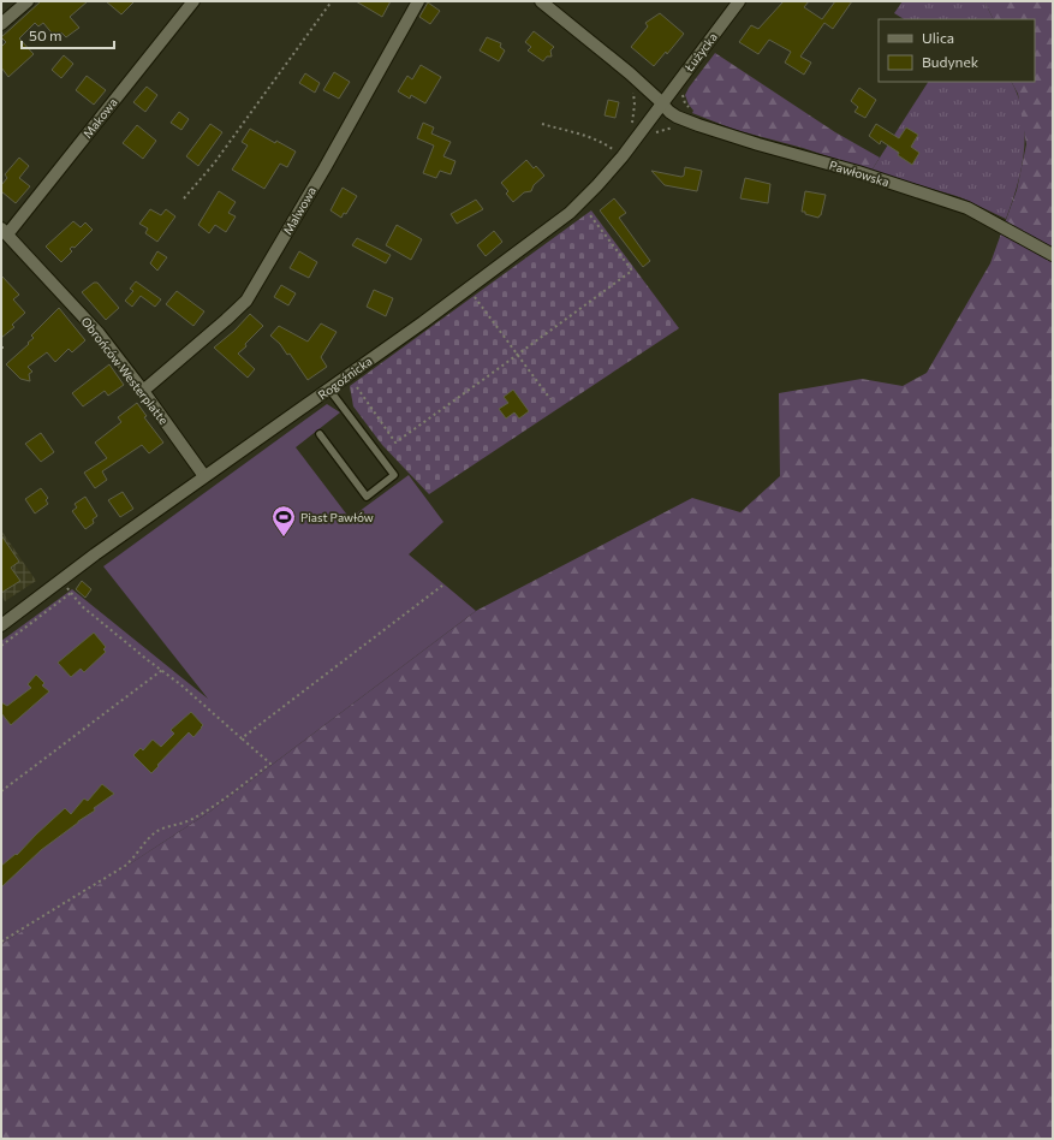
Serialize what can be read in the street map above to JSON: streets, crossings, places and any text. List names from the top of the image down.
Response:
{
  "streets": {
    "street": [
      "Łużycka",
      "Makowa",
      "Pawłowska",
      "Malwowa",
      "Obrońców Westerplatte",
      "Rogoźnicka"
    ]
  },
  "crossings": [
    ["Łużycka", "Pawłowska"],
    ["Łużycka", "Rogoźnicka"],
    ["Makowa", "Obrońców Westerplatte"],
    ["Pawłowska", "Rogoźnicka"],
    ["Malwowa", "Obrońców Westerplatte"],
    ["Obrońców Westerplatte", "Rogoźnicka"]
  ],
  "places": {
    "sports": ["Piast Pawłów"]
  },
  "legend": ["Ulica", "Budynek"],
  "scale_bar": "50 m"
}
